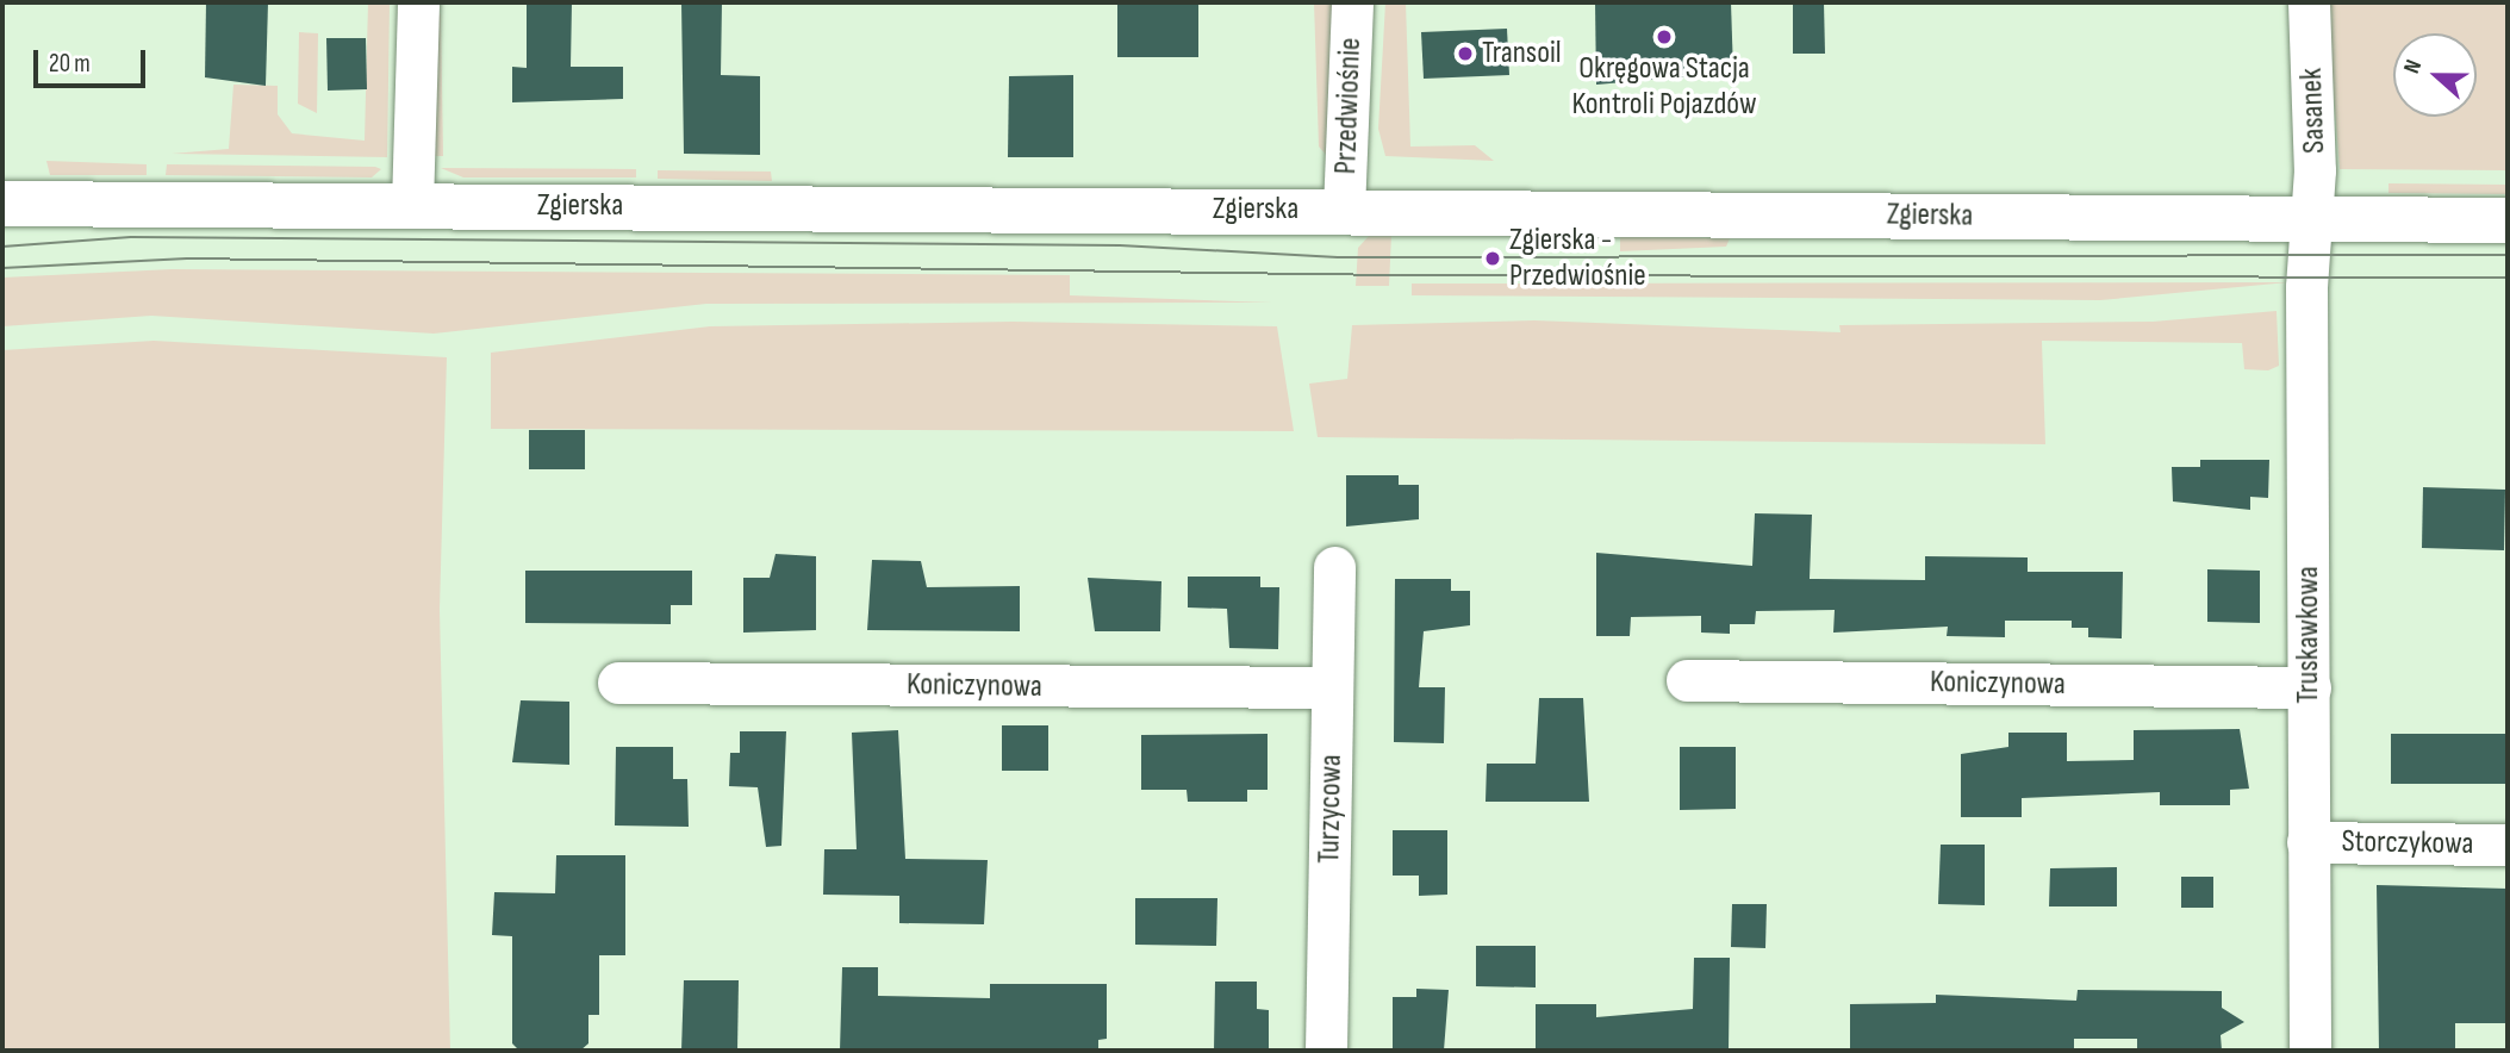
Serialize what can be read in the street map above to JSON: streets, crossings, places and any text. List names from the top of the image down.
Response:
{
  "streets": {
    "main road": ["Zgierska"],
    "street": [
      "Przedwiośnie",
      "Sasanek",
      "Truskawkowa",
      "Koniczynowa",
      "Turzycowa",
      "Storczykowa"
    ]
  },
  "crossings": [
    ["Przedwiośnie", "Zgierska"],
    ["Sasanek", "Zgierska"],
    ["Sasanek", "Truskawkowa"],
    ["Zgierska", "Truskawkowa"],
    ["Truskawkowa", "Koniczynowa"],
    ["Truskawkowa", "Storczykowa"],
    ["Koniczynowa", "Turzycowa"]
  ],
  "places": ["Okręgowa Stacja Kontroli Pojazdów", "Transoil", "Zgierska - Przedwiośnie"],
  "scale_bar": "20 m",
  "north": "left"
}
